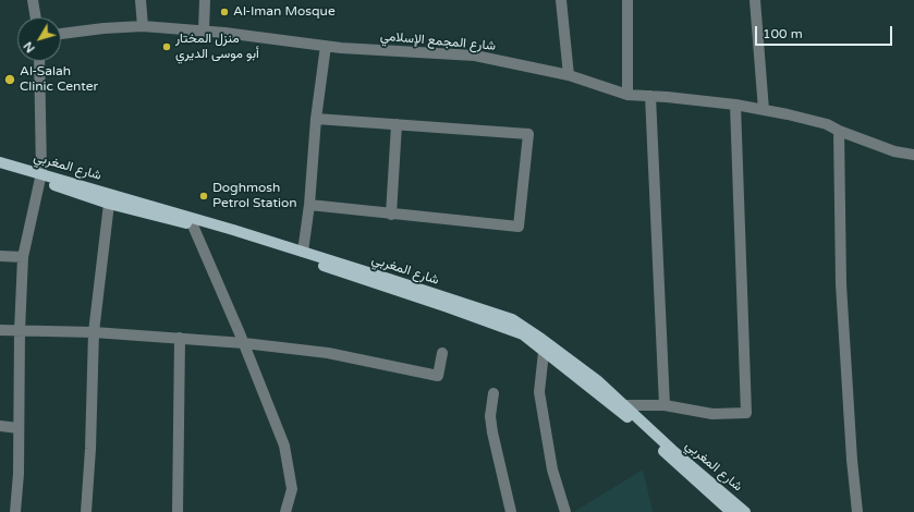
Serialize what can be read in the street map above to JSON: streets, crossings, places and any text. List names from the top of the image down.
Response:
{
  "streets": {
    "main road": ["شارع المغربي"],
    "street": ["شارع المجمع الإسلامي"]
  },
  "places": [
    "Al-Iman Mosque",
    "منزل المختار أبو موسى الديري",
    "Al-Salah Clinic Center",
    "Doghmosh Petrol Station"
  ],
  "scale_bar": "100 m",
  "north": "bottom left"
}
